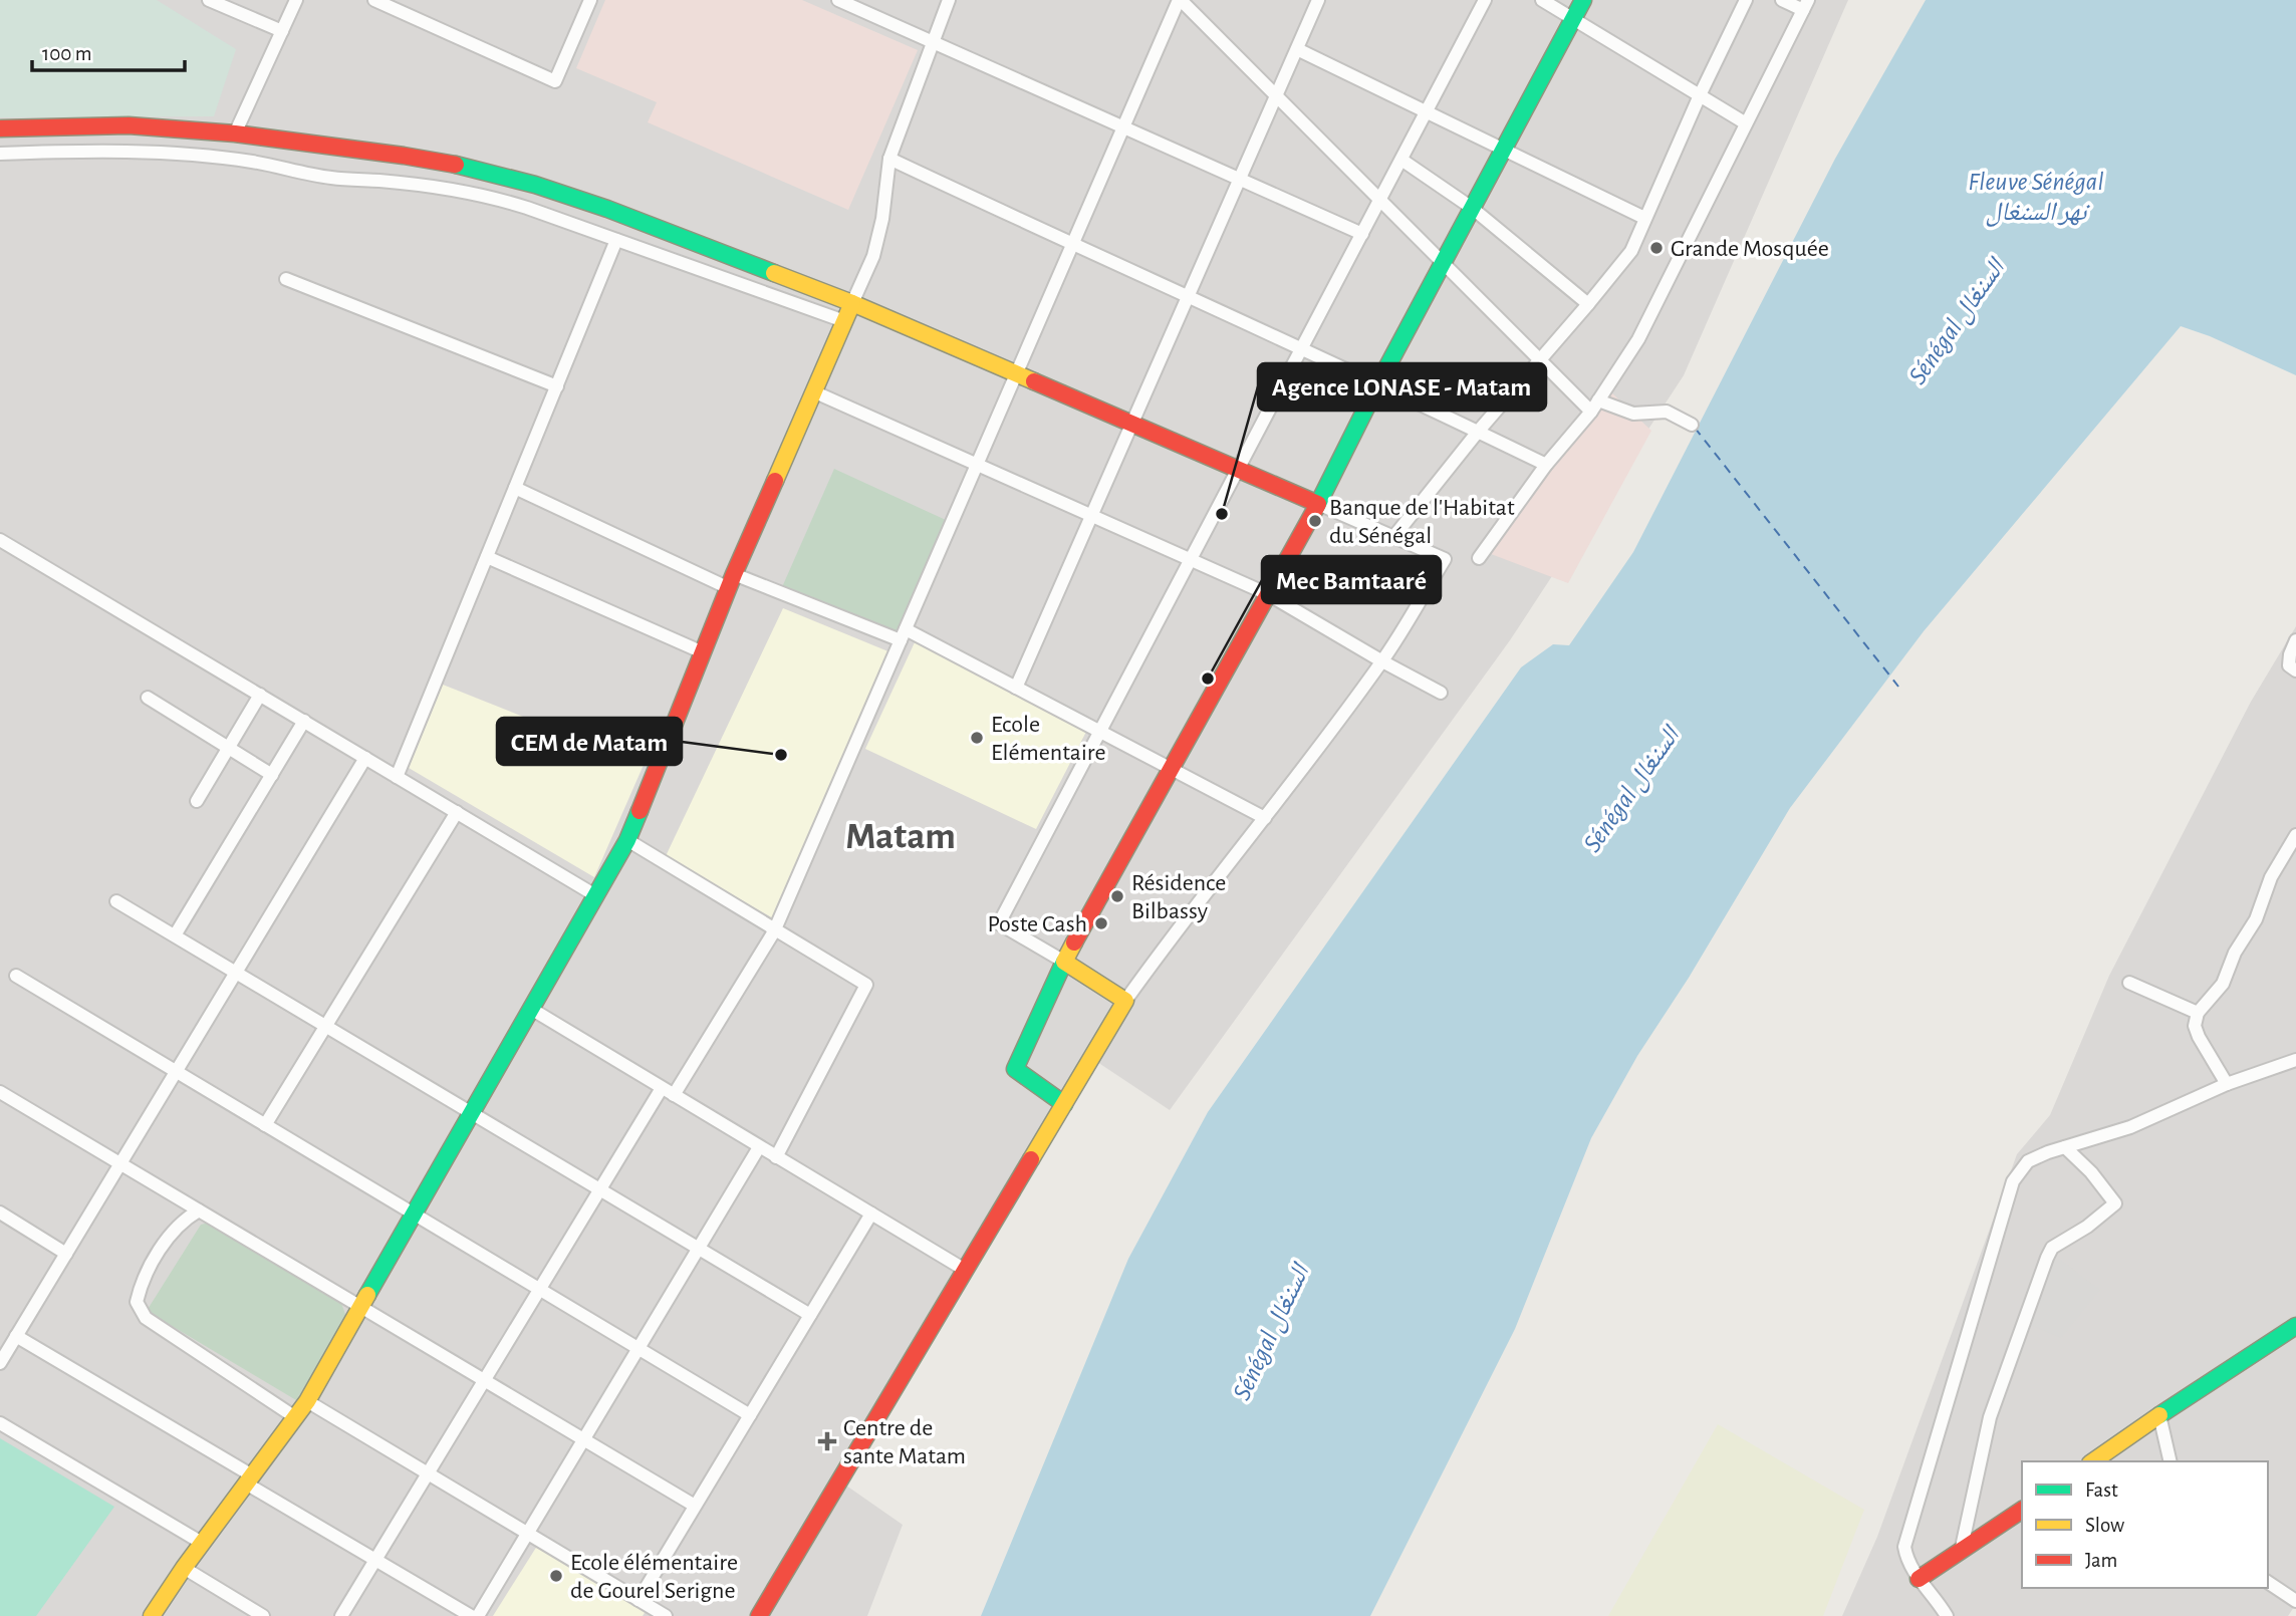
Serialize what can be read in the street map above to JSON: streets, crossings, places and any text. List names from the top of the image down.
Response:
{
  "districts": ["Matam"],
  "water": ["Fleuve Sénégal نهر السنغال", "Sénégal السنغال"],
  "places": {
    "other": [
      "Grande Mosquée",
      "Agence LONASE - Matam",
      "Banque de l'Habitat du Sénégal",
      "Mec Bamtaaré",
      "Ecole Elémentaire",
      "CEM de Matam",
      "Résidence Bilbassy",
      "Poste Cash",
      "Ecole élémentaire de Gourel Serigne"
    ],
    "health": ["Centre de sante Matam"]
  },
  "legend": ["Fast", "Slow", "Jam"],
  "scale_bar": "100 m"
}
